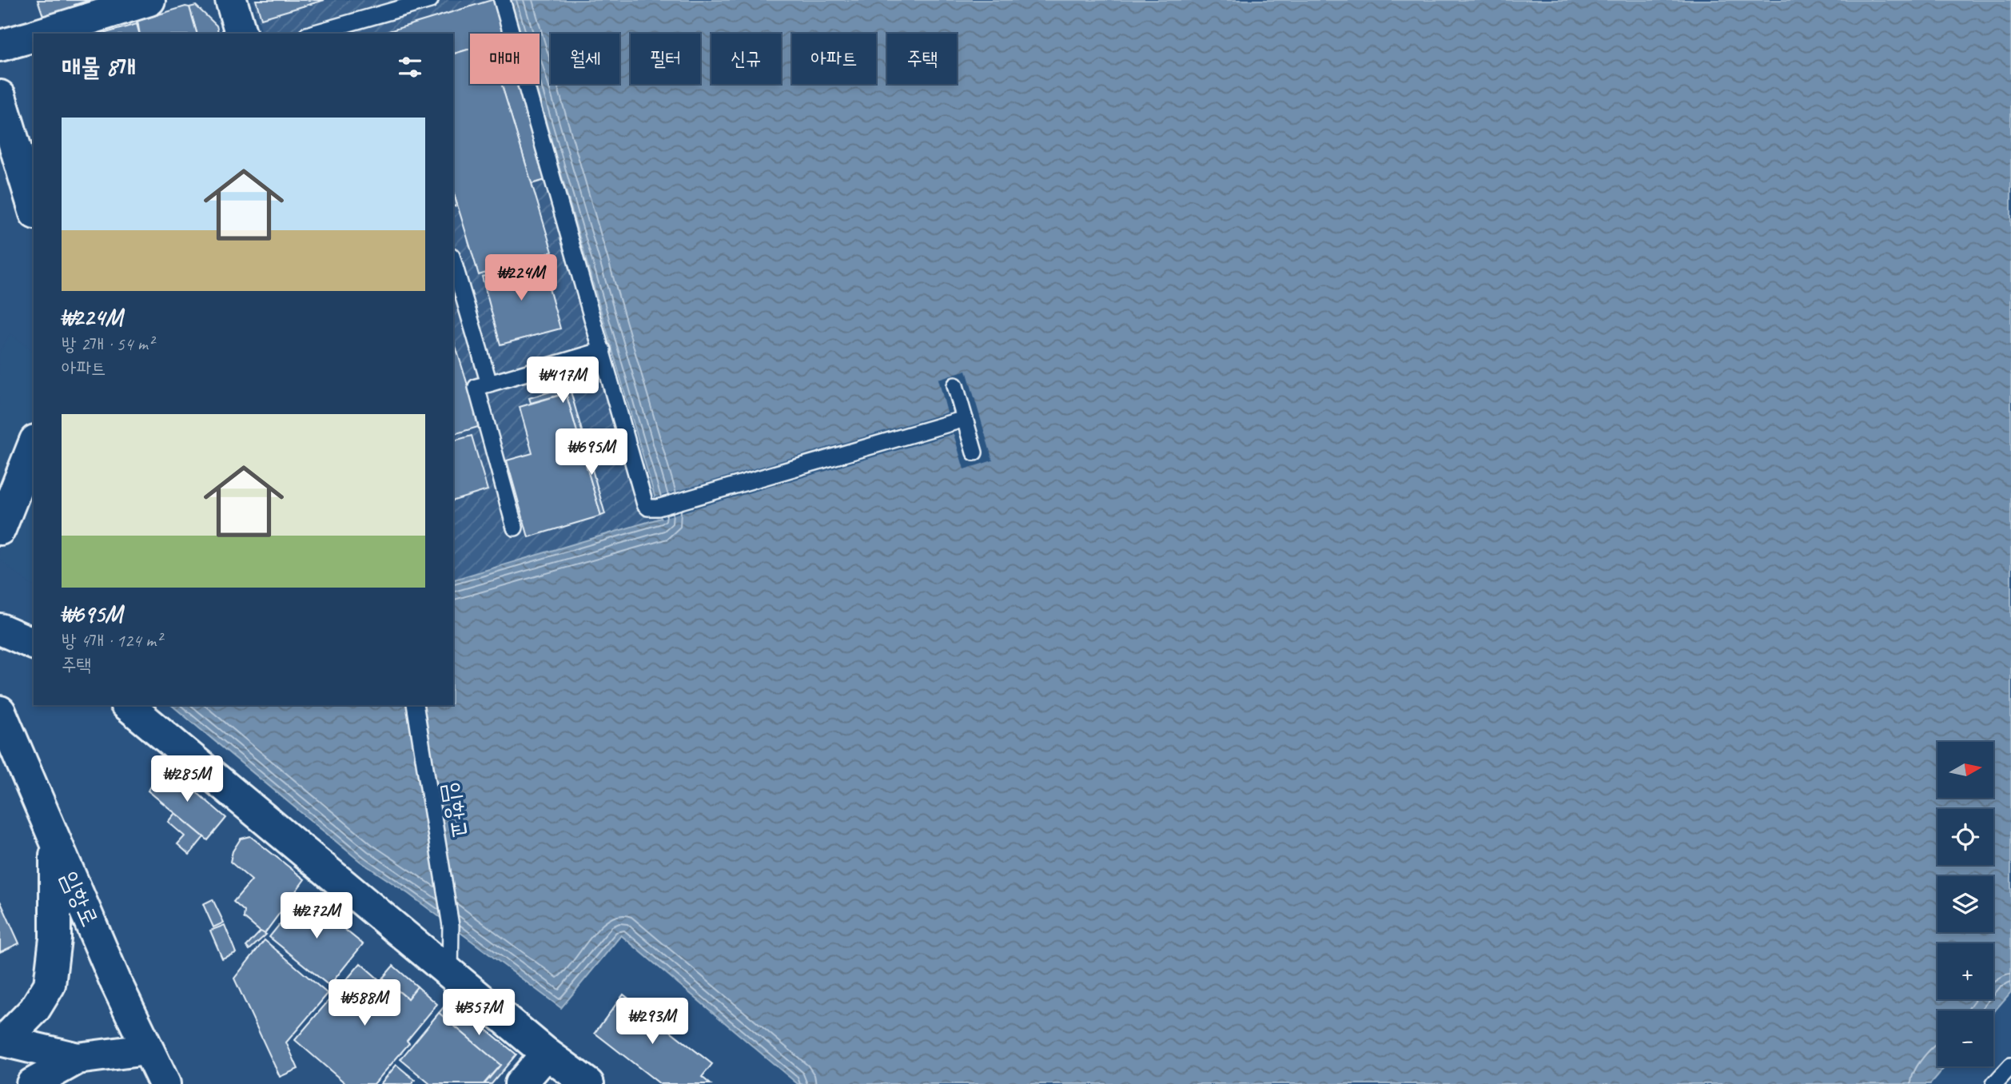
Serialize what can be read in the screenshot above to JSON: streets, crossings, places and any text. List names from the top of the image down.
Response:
{
  "streets": {
    "main road": ["임항로"],
    "lane": ["임항교"]
  },
  "north": "right",
  "page": {
    "chip": [
      "매매",
      "월세",
      "필터",
      "신규",
      "아파트",
      "주택"
    ],
    "heading": "매물 8개",
    "list": [
      {
        "name": "₩224M",
        "note": "방 2개 · 54 m² · 아파트"
      },
      {
        "name": "₩695M",
        "note": "방 4개 · 124 m² · 주택"
      }
    ],
    "price": [
      "₩224M",
      "₩417M",
      "₩695M",
      "₩285M",
      "₩272M",
      "₩588M",
      "₩357M",
      "₩293M"
    ],
    "map_buttons": ["+", "−"]
  }
}
